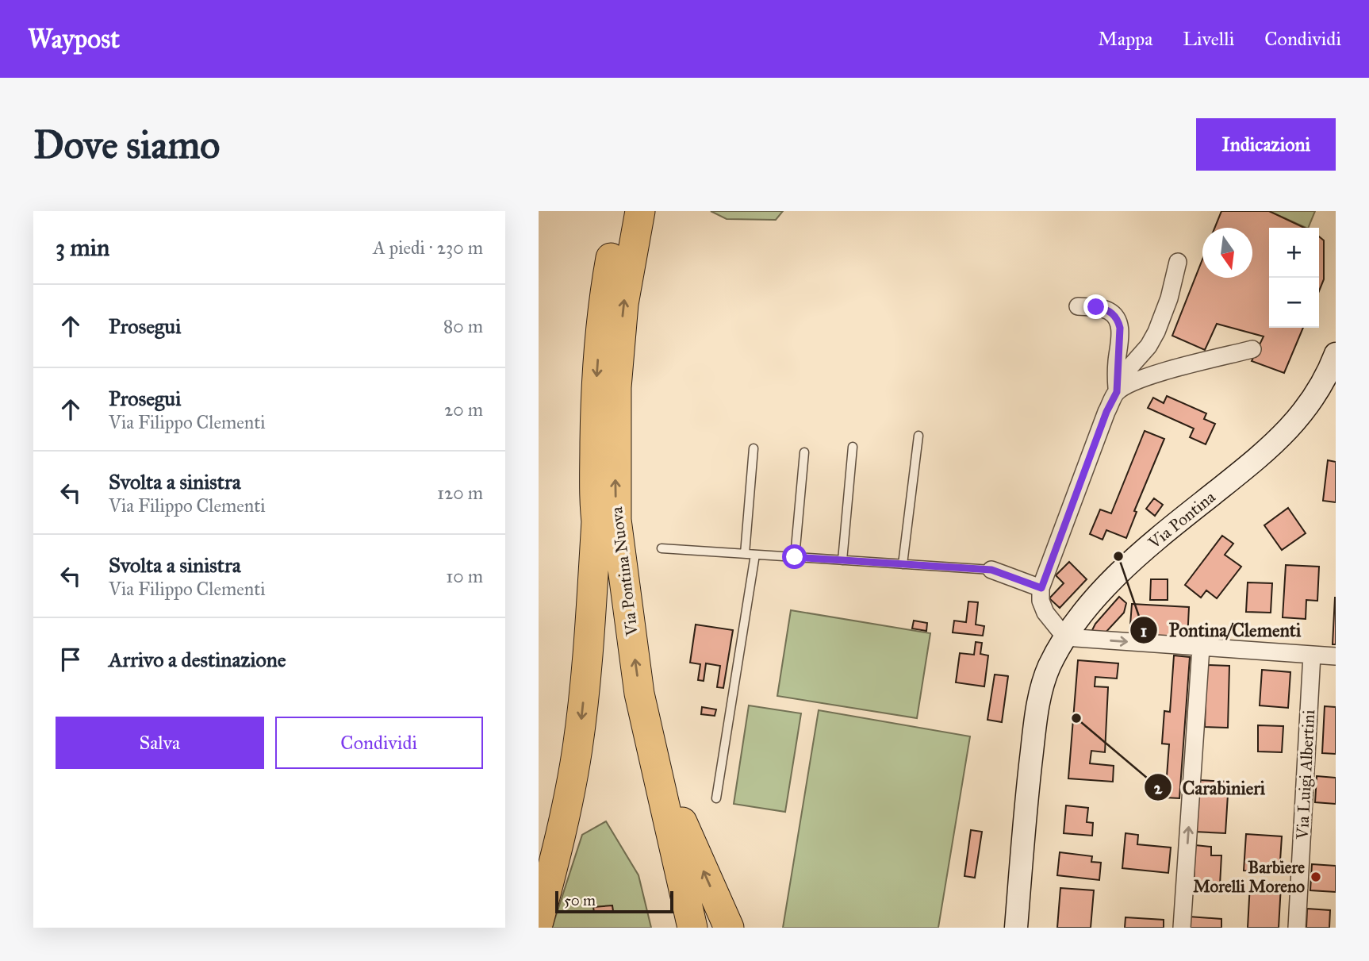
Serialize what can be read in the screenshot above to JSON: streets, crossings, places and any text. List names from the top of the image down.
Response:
{
  "streets": {
    "highway": ["Via Pontina Nuova"],
    "street": ["Via Pontina", "Via Luigi Albertini"]
  },
  "places": ["Pontina/Clementi", "Carabinieri", "Barbiere Morelli Moreno"],
  "scale_bar": "50 m",
  "north": "bottom",
  "page": {
    "header": "Waypost",
    "nav": ["Mappa", "Livelli", "Condividi"],
    "buttons": [
      "Indicazioni",
      ["Salva", "Condividi"]
    ],
    "title": "Dove siamo",
    "heading": ["3 min", "A piedi · 230 m"],
    "map_buttons": ["+", "−"],
    "list": [
      ["Prosegui", "80 m"],
      ["Prosegui", "Via Filippo Clementi", "20 m"],
      ["Svolta a sinistra", "Via Filippo Clementi", "120 m"],
      ["Svolta a sinistra", "Via Filippo Clementi", "10 m"],
      "Arrivo a destinazione"
    ],
    "scale": "50 m"
  }
}
